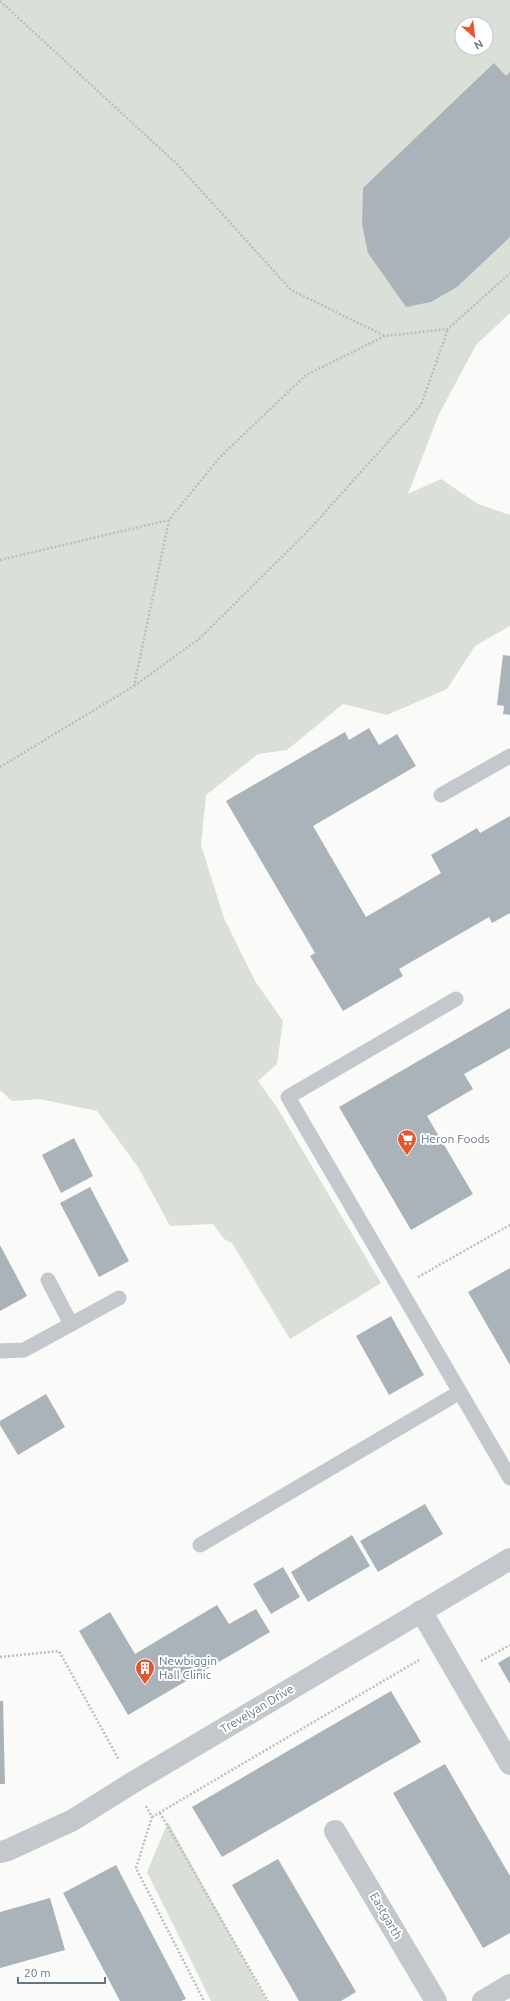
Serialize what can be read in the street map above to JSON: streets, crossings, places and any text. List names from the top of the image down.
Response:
{
  "streets": {
    "street": ["Trevelyan Drive", "Eastgarth"]
  },
  "places": {
    "supermarket": ["Heron Foods"],
    "building": ["Newbiggin Hall Clinic"]
  },
  "scale_bar": "20 m",
  "north": "bottom right"
}
